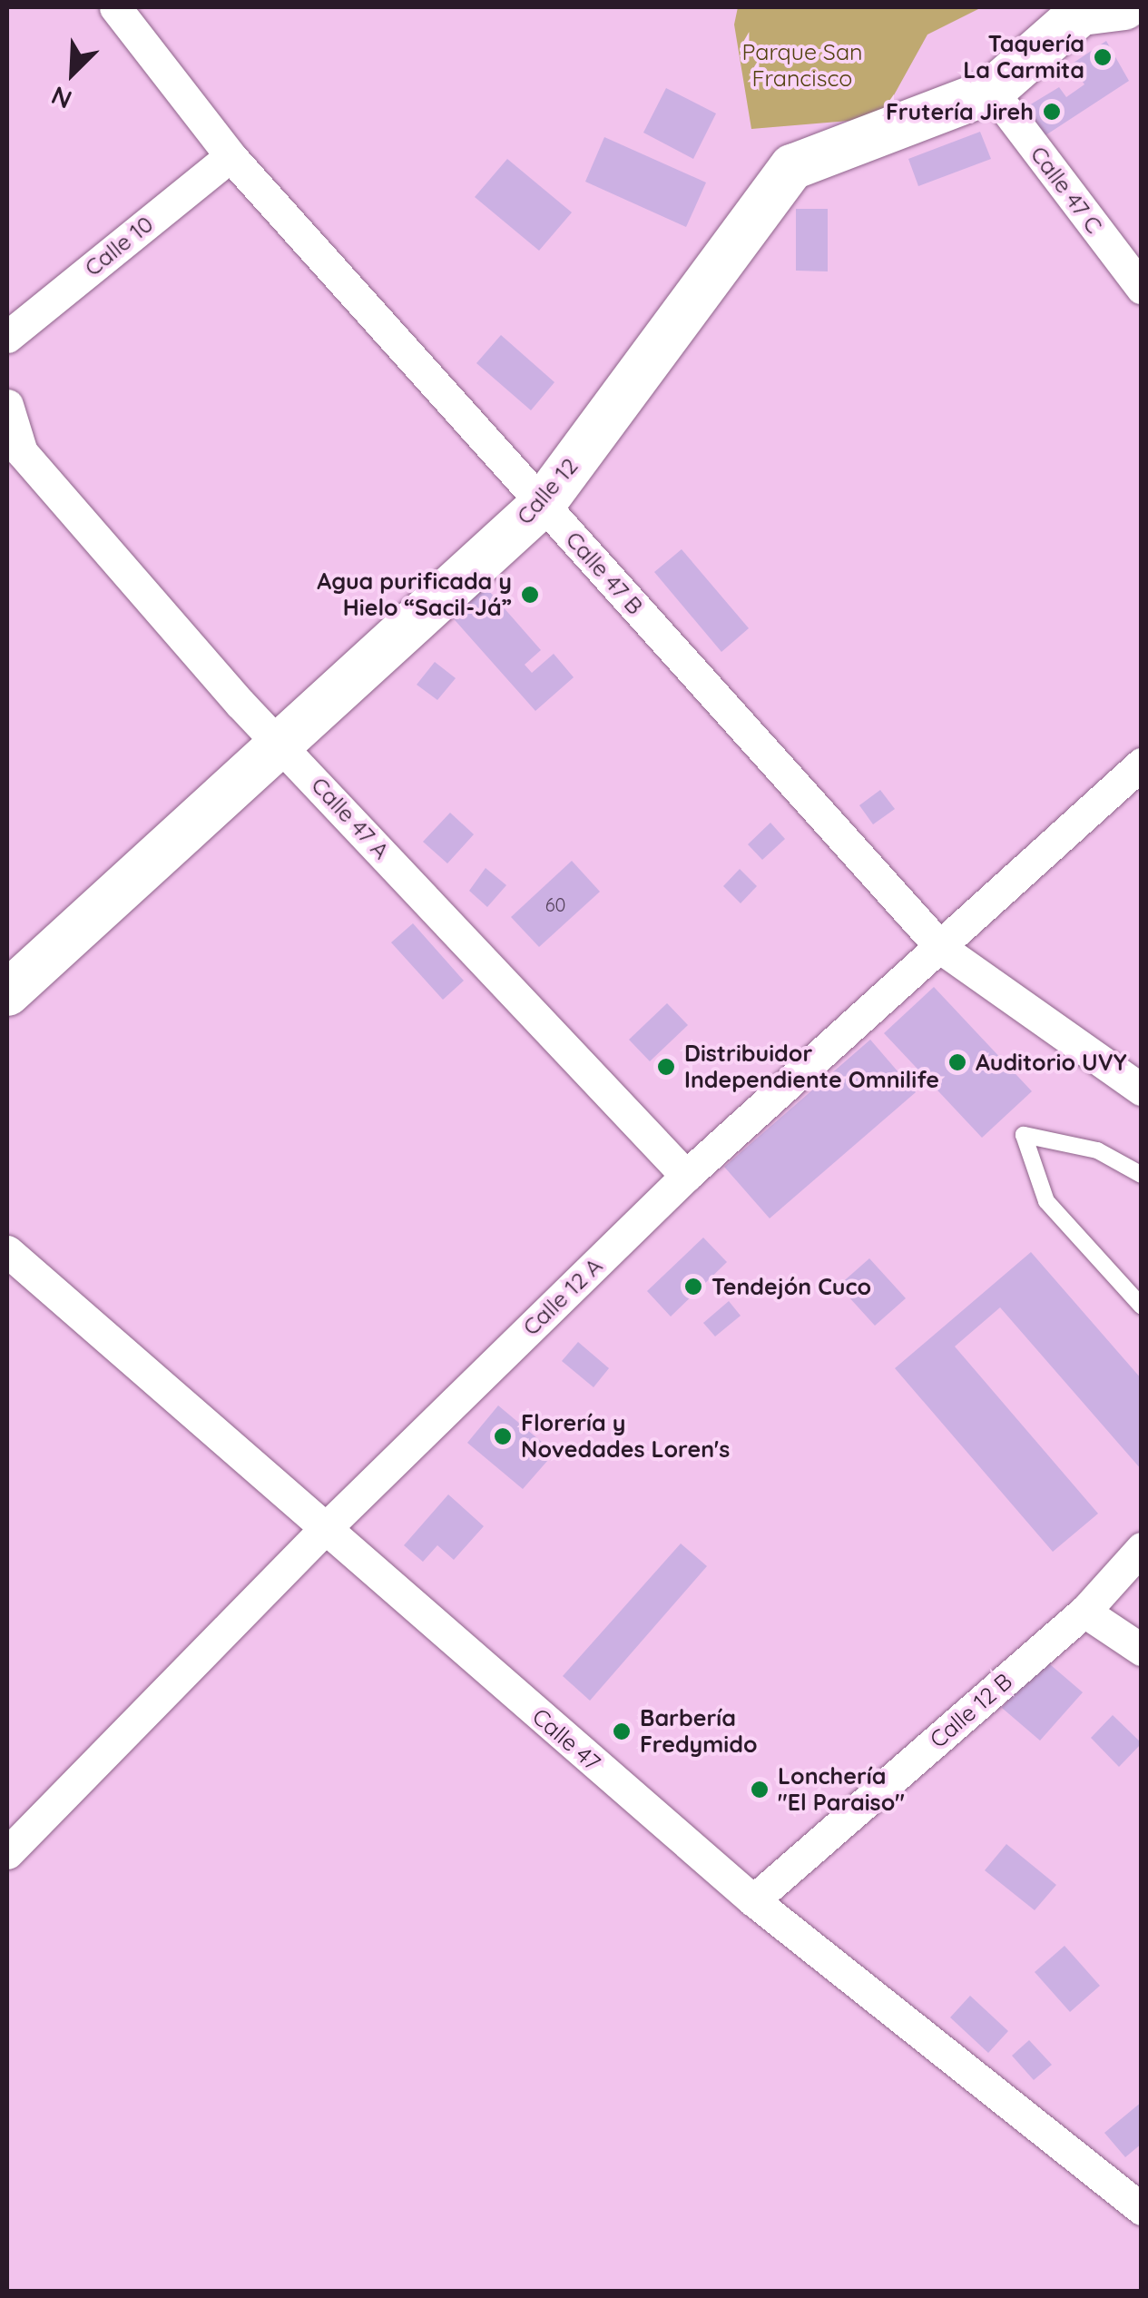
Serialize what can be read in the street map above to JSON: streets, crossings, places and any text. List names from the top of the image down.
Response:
{
  "streets": {
    "street": [
      "Calle 47 C",
      "Calle 10",
      "Calle 12",
      "Calle 47 B",
      "Calle 47 A",
      "Calle 12 A",
      "Calle 12 B",
      "Calle 47"
    ]
  },
  "crossings": [
    ["Calle 47 C", "Calle 12"],
    ["Calle 10", "Calle 47 B"],
    ["Calle 12", "Calle 47 B"],
    ["Calle 12", "Calle 47 A"],
    ["Calle 47 B", "Calle 12 A"],
    ["Calle 47 A", "Calle 12 A"],
    ["Calle 12 A", "Calle 47"],
    ["Calle 12 B", "Calle 47"]
  ],
  "parks": ["Parque San Francisco"],
  "places": [
    "Taquería La Carmita",
    "Frutería Jireh",
    "Agua purificada y Hielo “Sacil-Já”",
    "Auditorio UVY",
    "Distribuidor Independiente Omnilife",
    "Tendejón Cuco",
    "Florería y Novedades Loren's",
    "Barbería Fredymido",
    "Lonchería \"El Paraiso\""
  ],
  "house_numbers": ["60"],
  "north": "bottom left"
}
